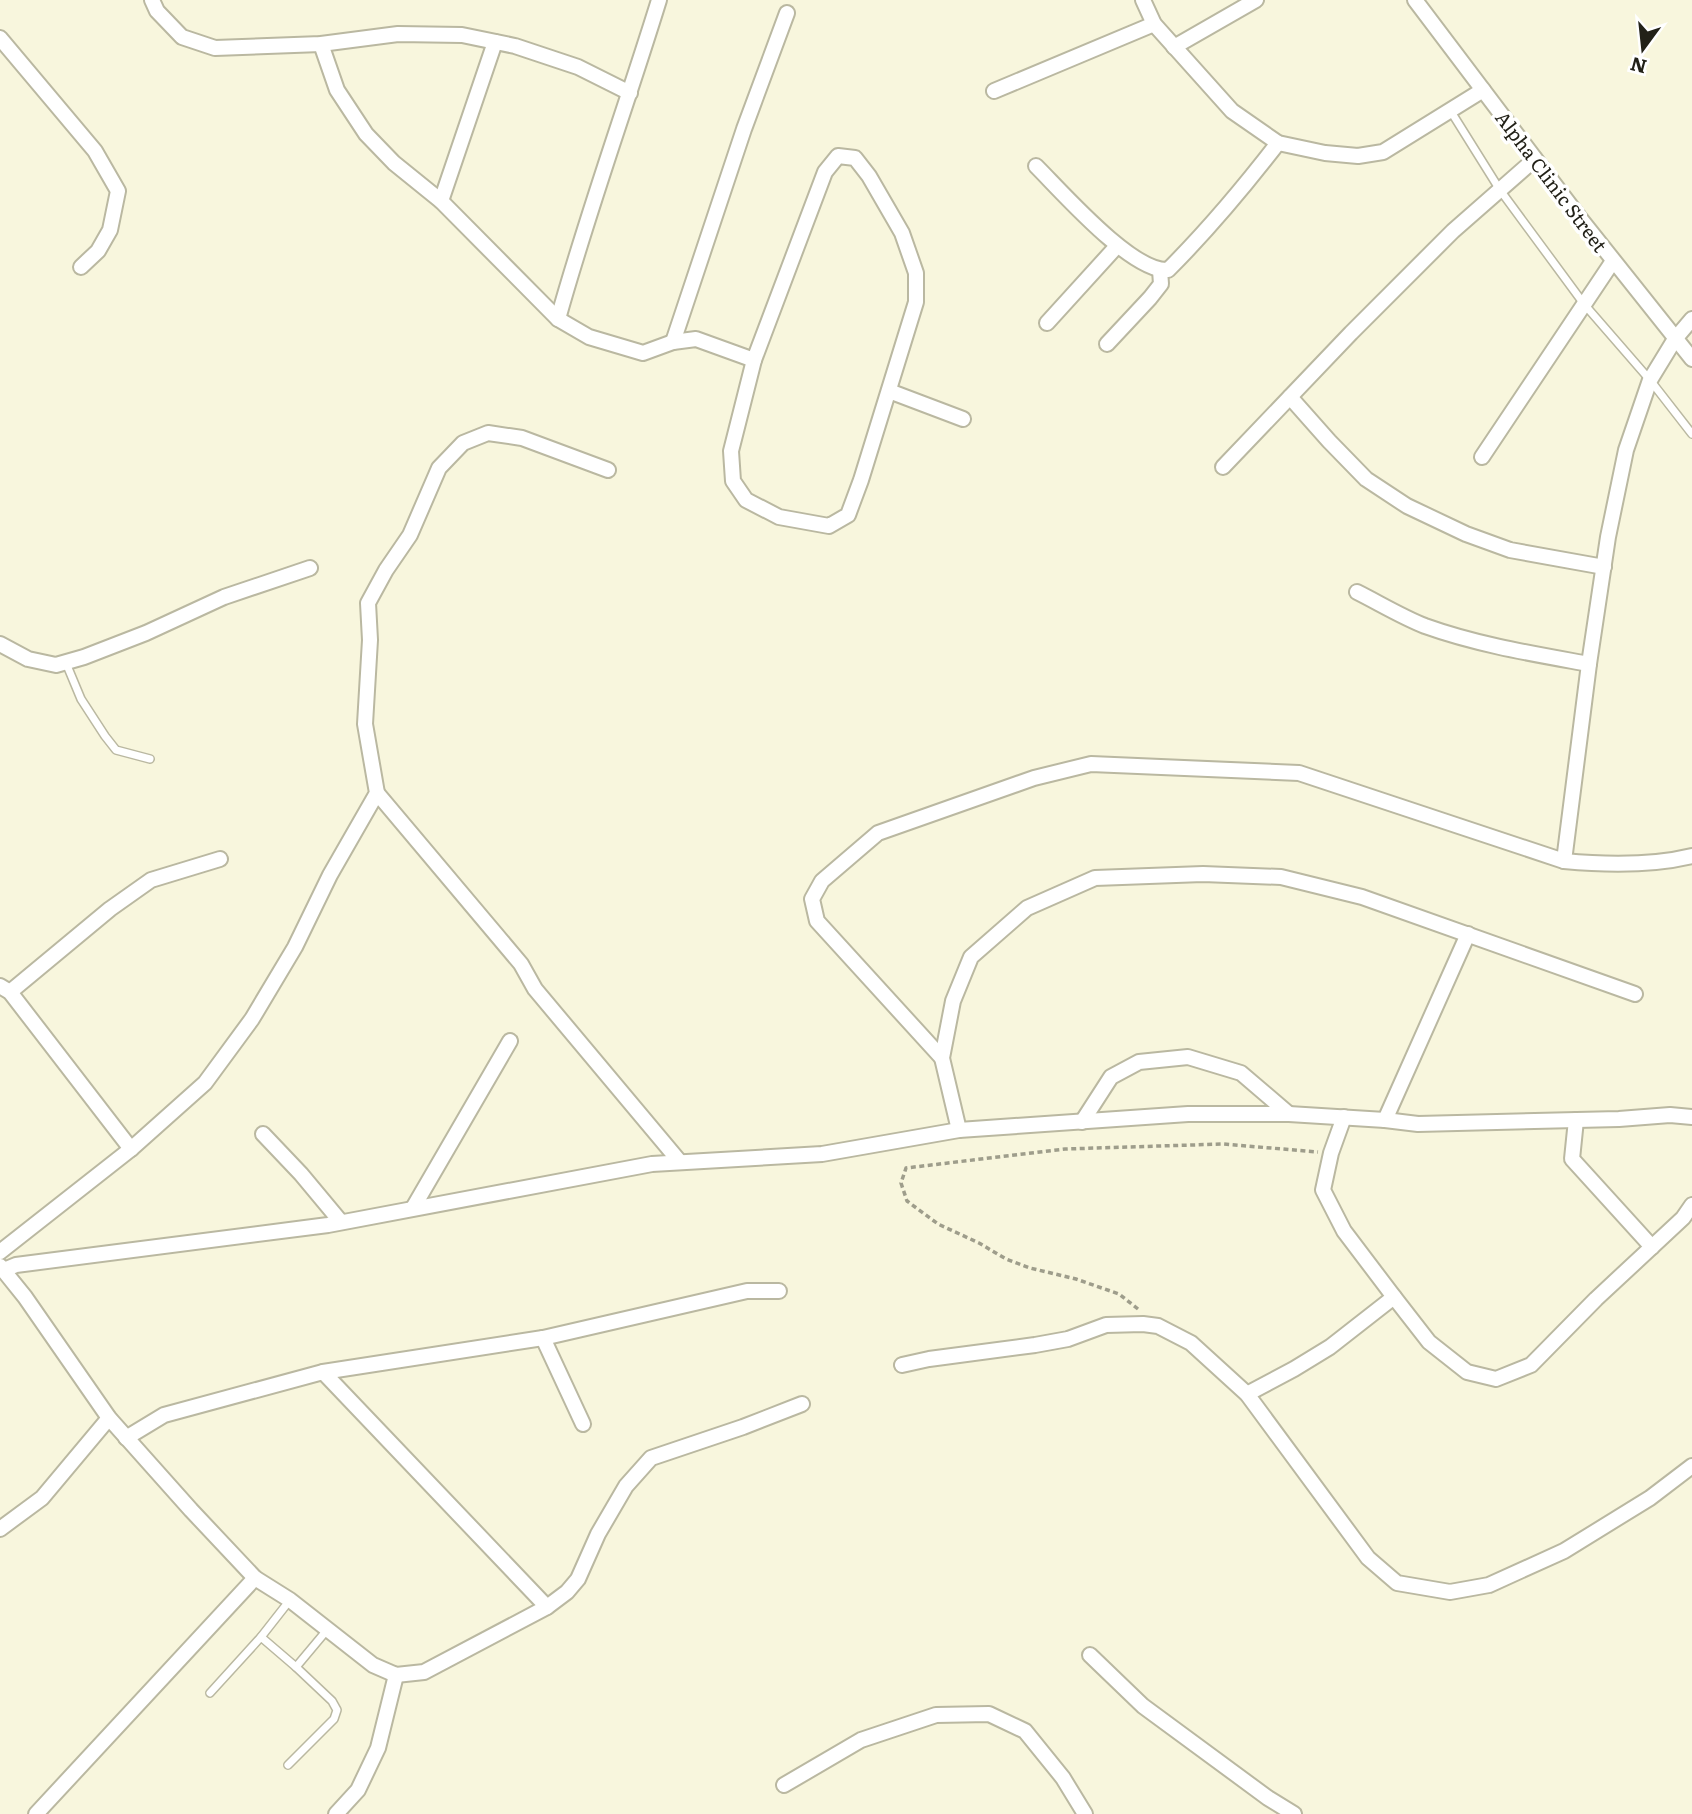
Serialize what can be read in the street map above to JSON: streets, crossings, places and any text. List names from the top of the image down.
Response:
{
  "streets": {
    "street": ["Alpha Clinic Street"]
  },
  "north": "bottom"
}
